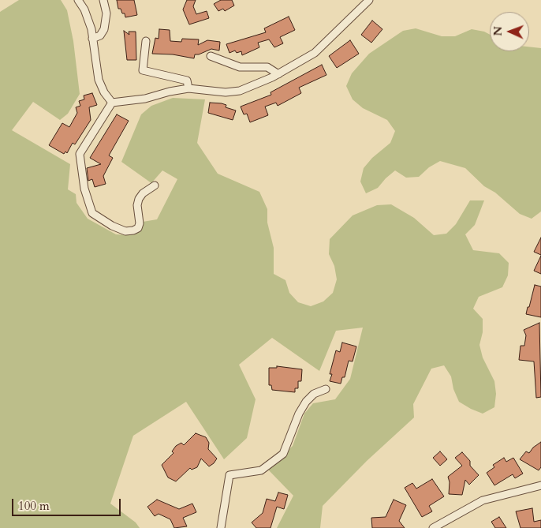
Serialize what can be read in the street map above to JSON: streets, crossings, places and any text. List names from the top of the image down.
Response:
{
  "scale_bar": "100 m",
  "north": "left"
}
